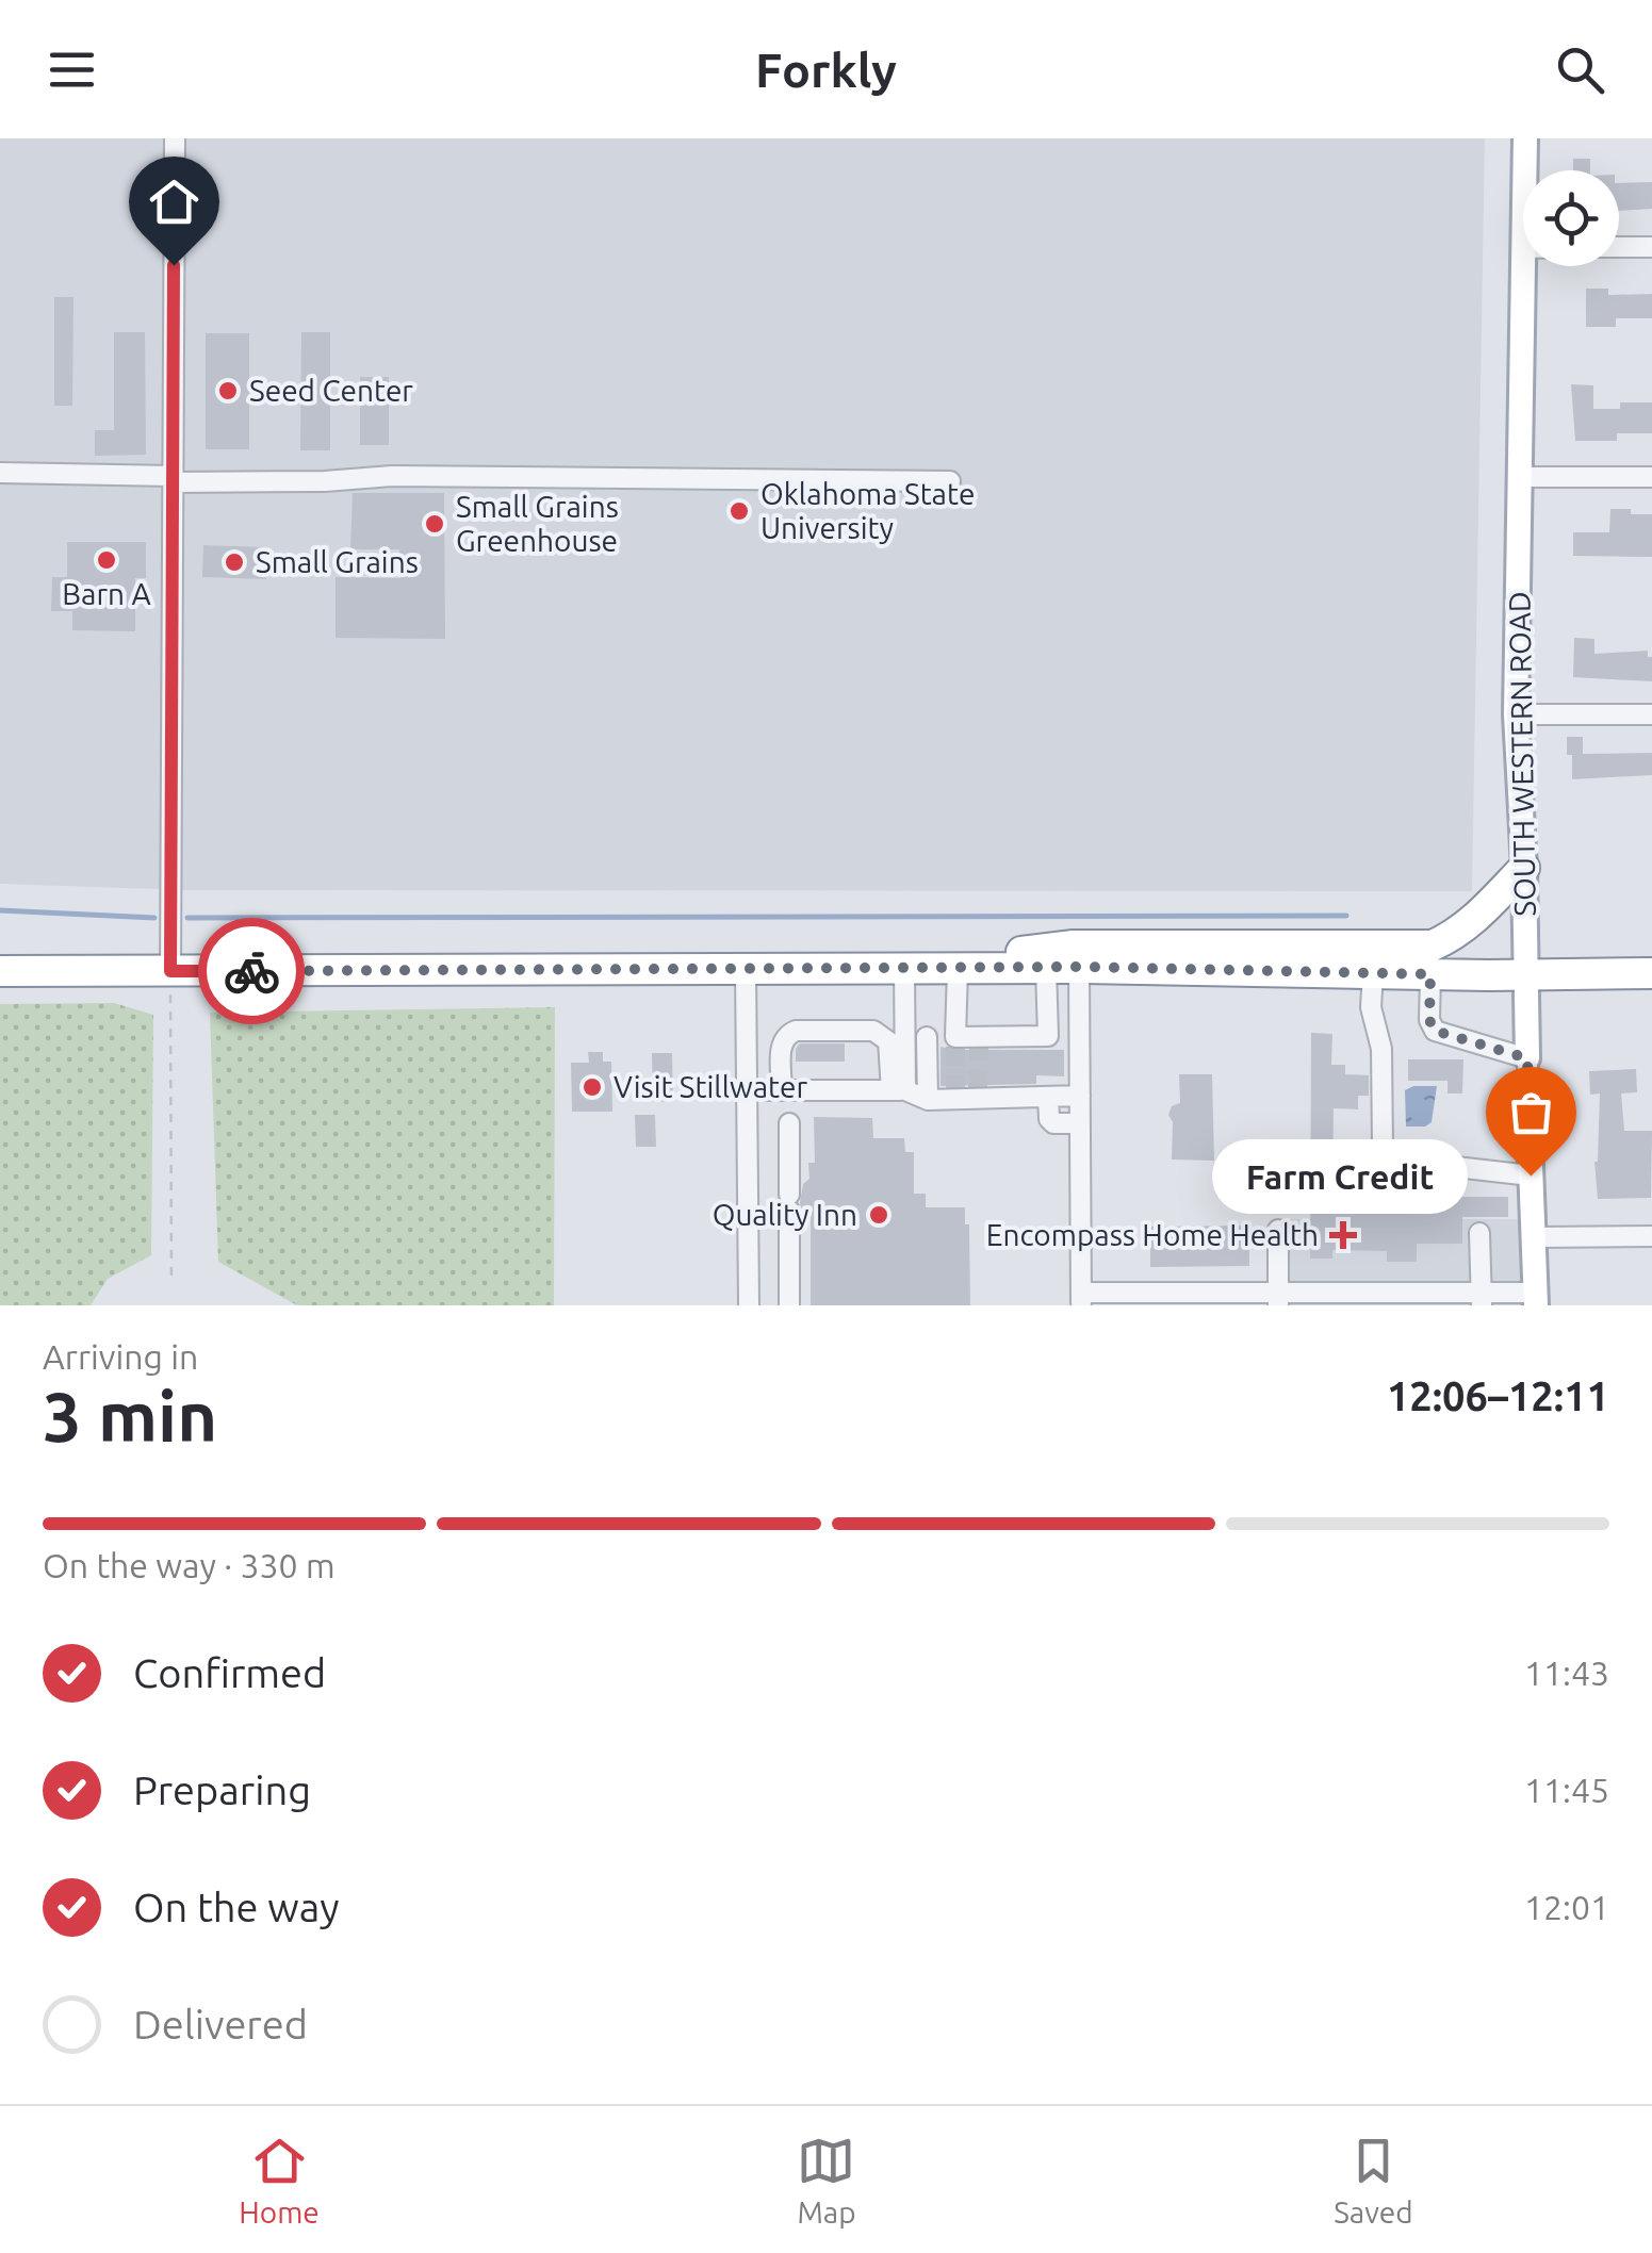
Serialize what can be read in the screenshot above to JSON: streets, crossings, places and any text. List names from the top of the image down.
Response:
{
  "streets": {
    "main road": ["SOUTH WESTERN ROAD"]
  },
  "places": {
    "other": [
      "Seed Center",
      "Oklahoma State University",
      "Small Grains Greenhouse",
      "Barn A",
      "Small Grains",
      "Visit Stillwater",
      "Farm Credit",
      "Quality Inn"
    ],
    "health": ["Encompass Home Health"]
  },
  "page": {
    "header": "Forkly",
    "bubble": "Farm Credit",
    "heading": ["3 min", "Arriving in", "12:06–12:11"],
    "bar": "On the way · 330 m",
    "list": [
      ["Confirmed", "11:43"],
      ["Preparing", "11:45"],
      ["On the way", "12:01"],
      "Delivered"
    ],
    "tabs": ["Home", "Map", "Saved"]
  }
}
